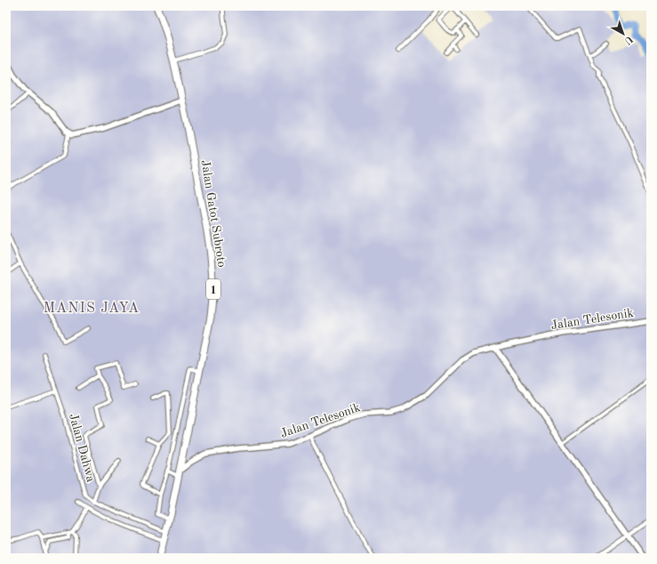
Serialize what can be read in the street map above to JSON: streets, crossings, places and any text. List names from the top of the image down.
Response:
{
  "streets": {
    "highway": ["Jalan Gatot Subroto", "1"],
    "street": ["Jalan Telesonik", "Jalan Dahwa"]
  },
  "crossings": [
    ["Jalan Gatot Subroto", "Jalan Telesonik"]
  ],
  "districts": ["MANIS JAYA"],
  "north": "bottom right"
}
